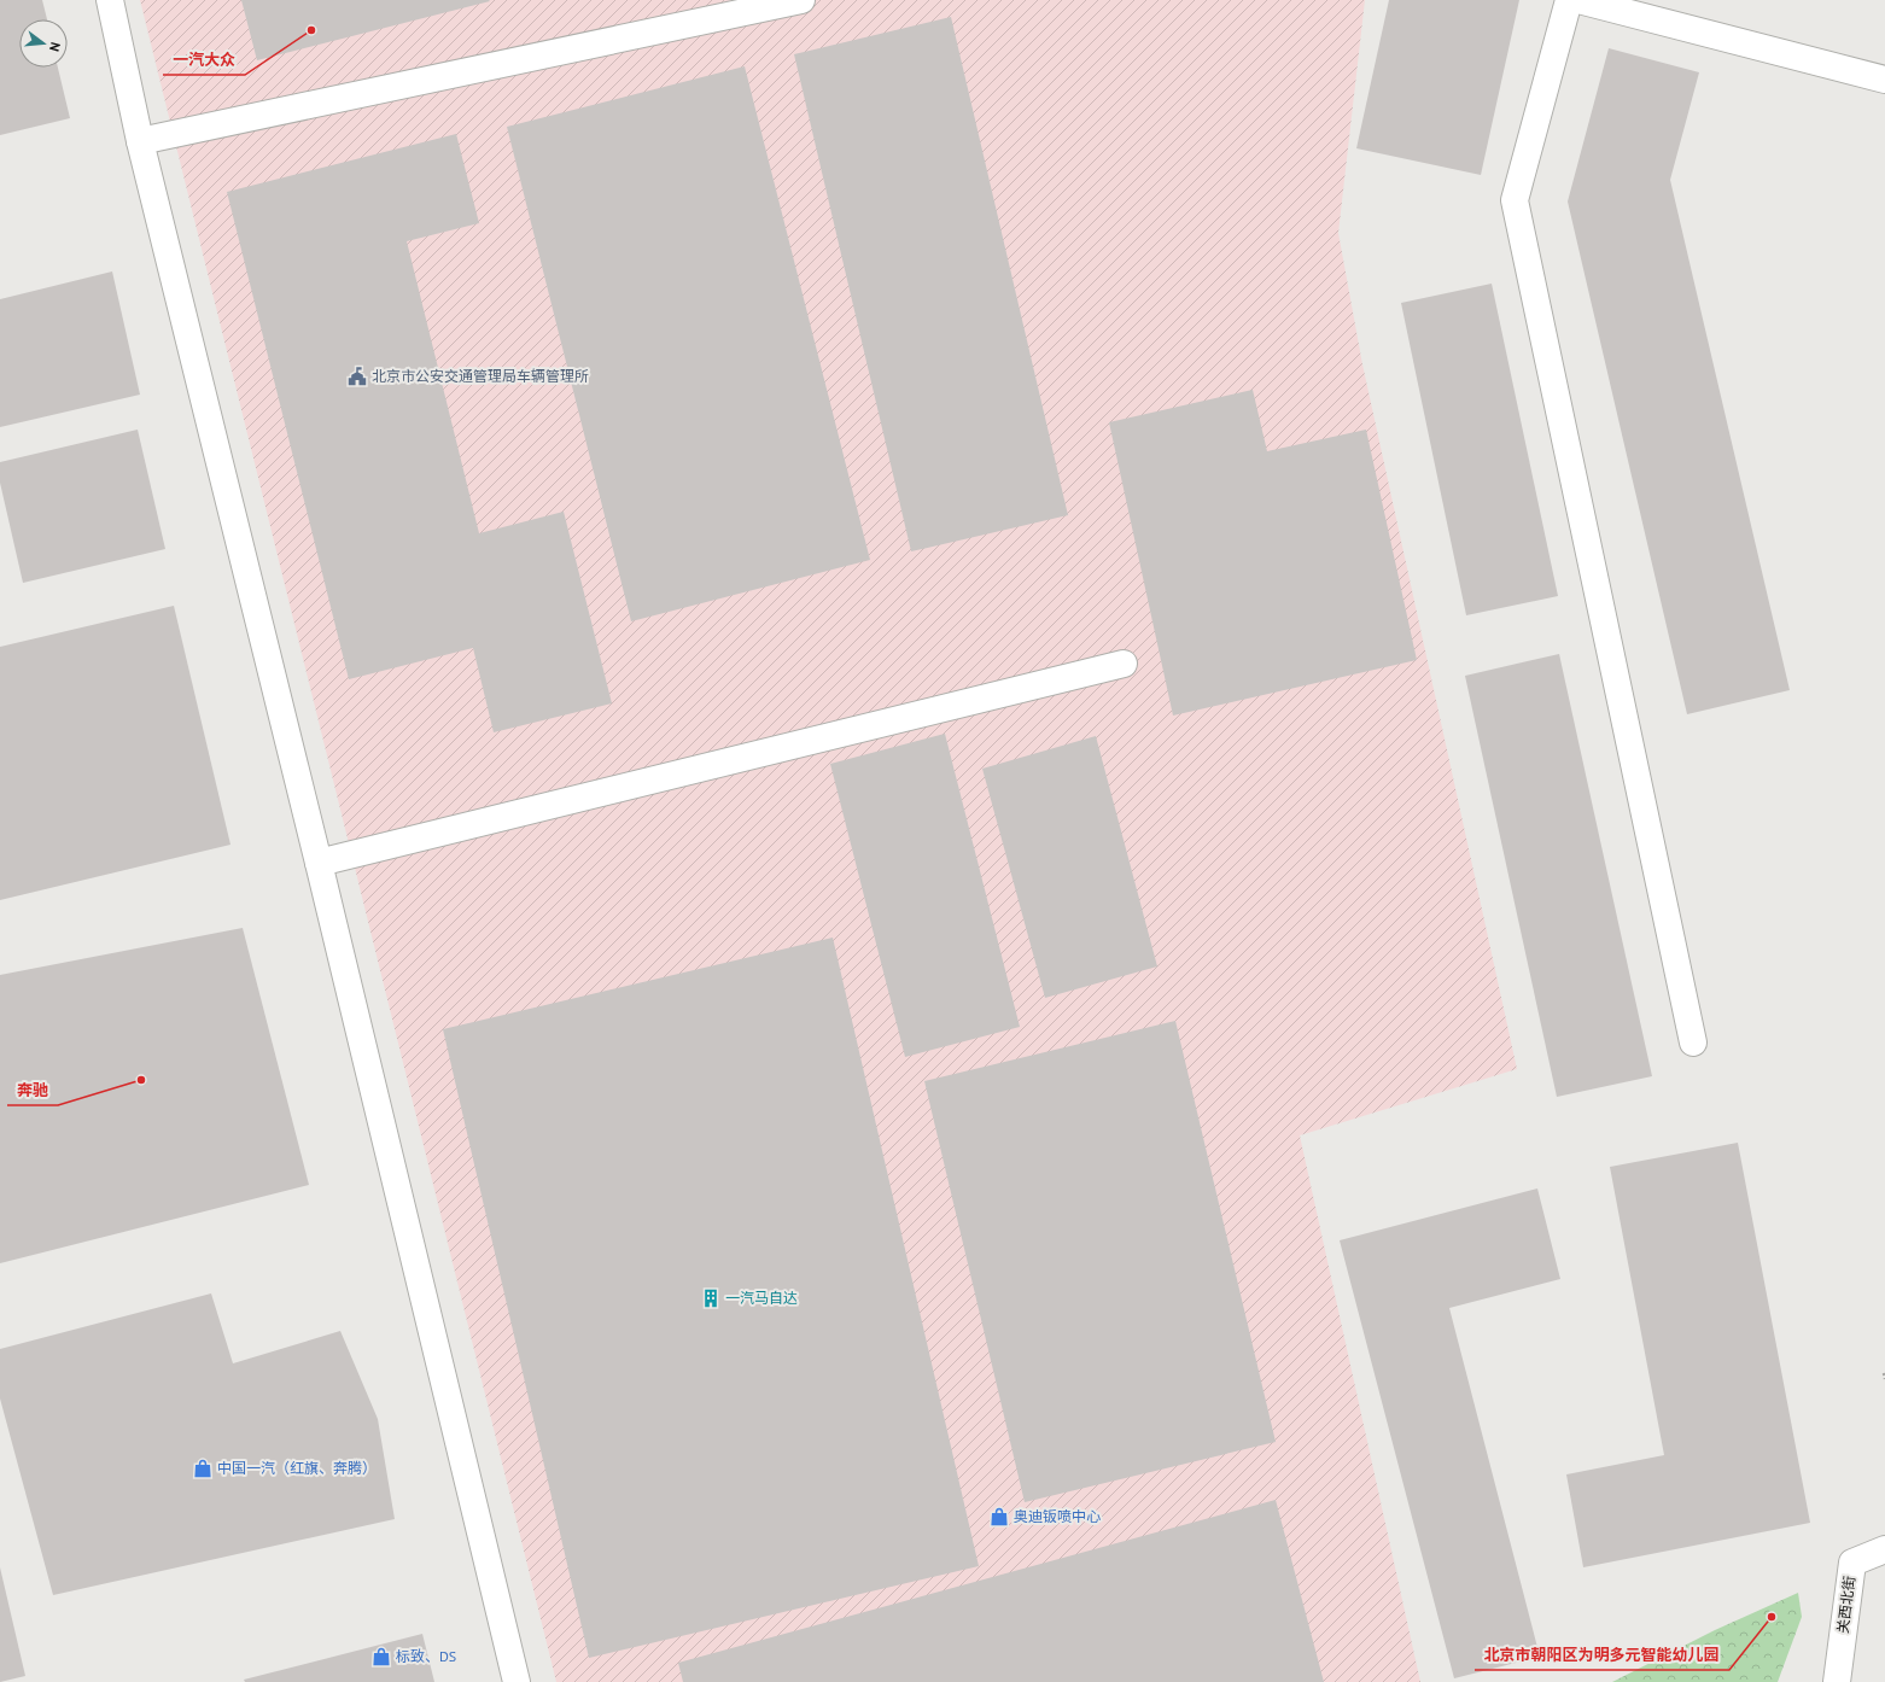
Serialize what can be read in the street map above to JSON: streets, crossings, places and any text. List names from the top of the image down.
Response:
{
  "streets": {
    "street": ["关西北街"]
  },
  "places": {
    "other": ["一汽大众", "奔驰", "北京市朝阳区为明多元智能幼儿园"],
    "public building": ["北京市公安交通管理局车辆管理所"],
    "building": ["一汽马自达"],
    "shop": ["中国一汽（红旗、奔腾）", "奥迪钣喷中心", "标致、DS"]
  },
  "north": "right"
}
